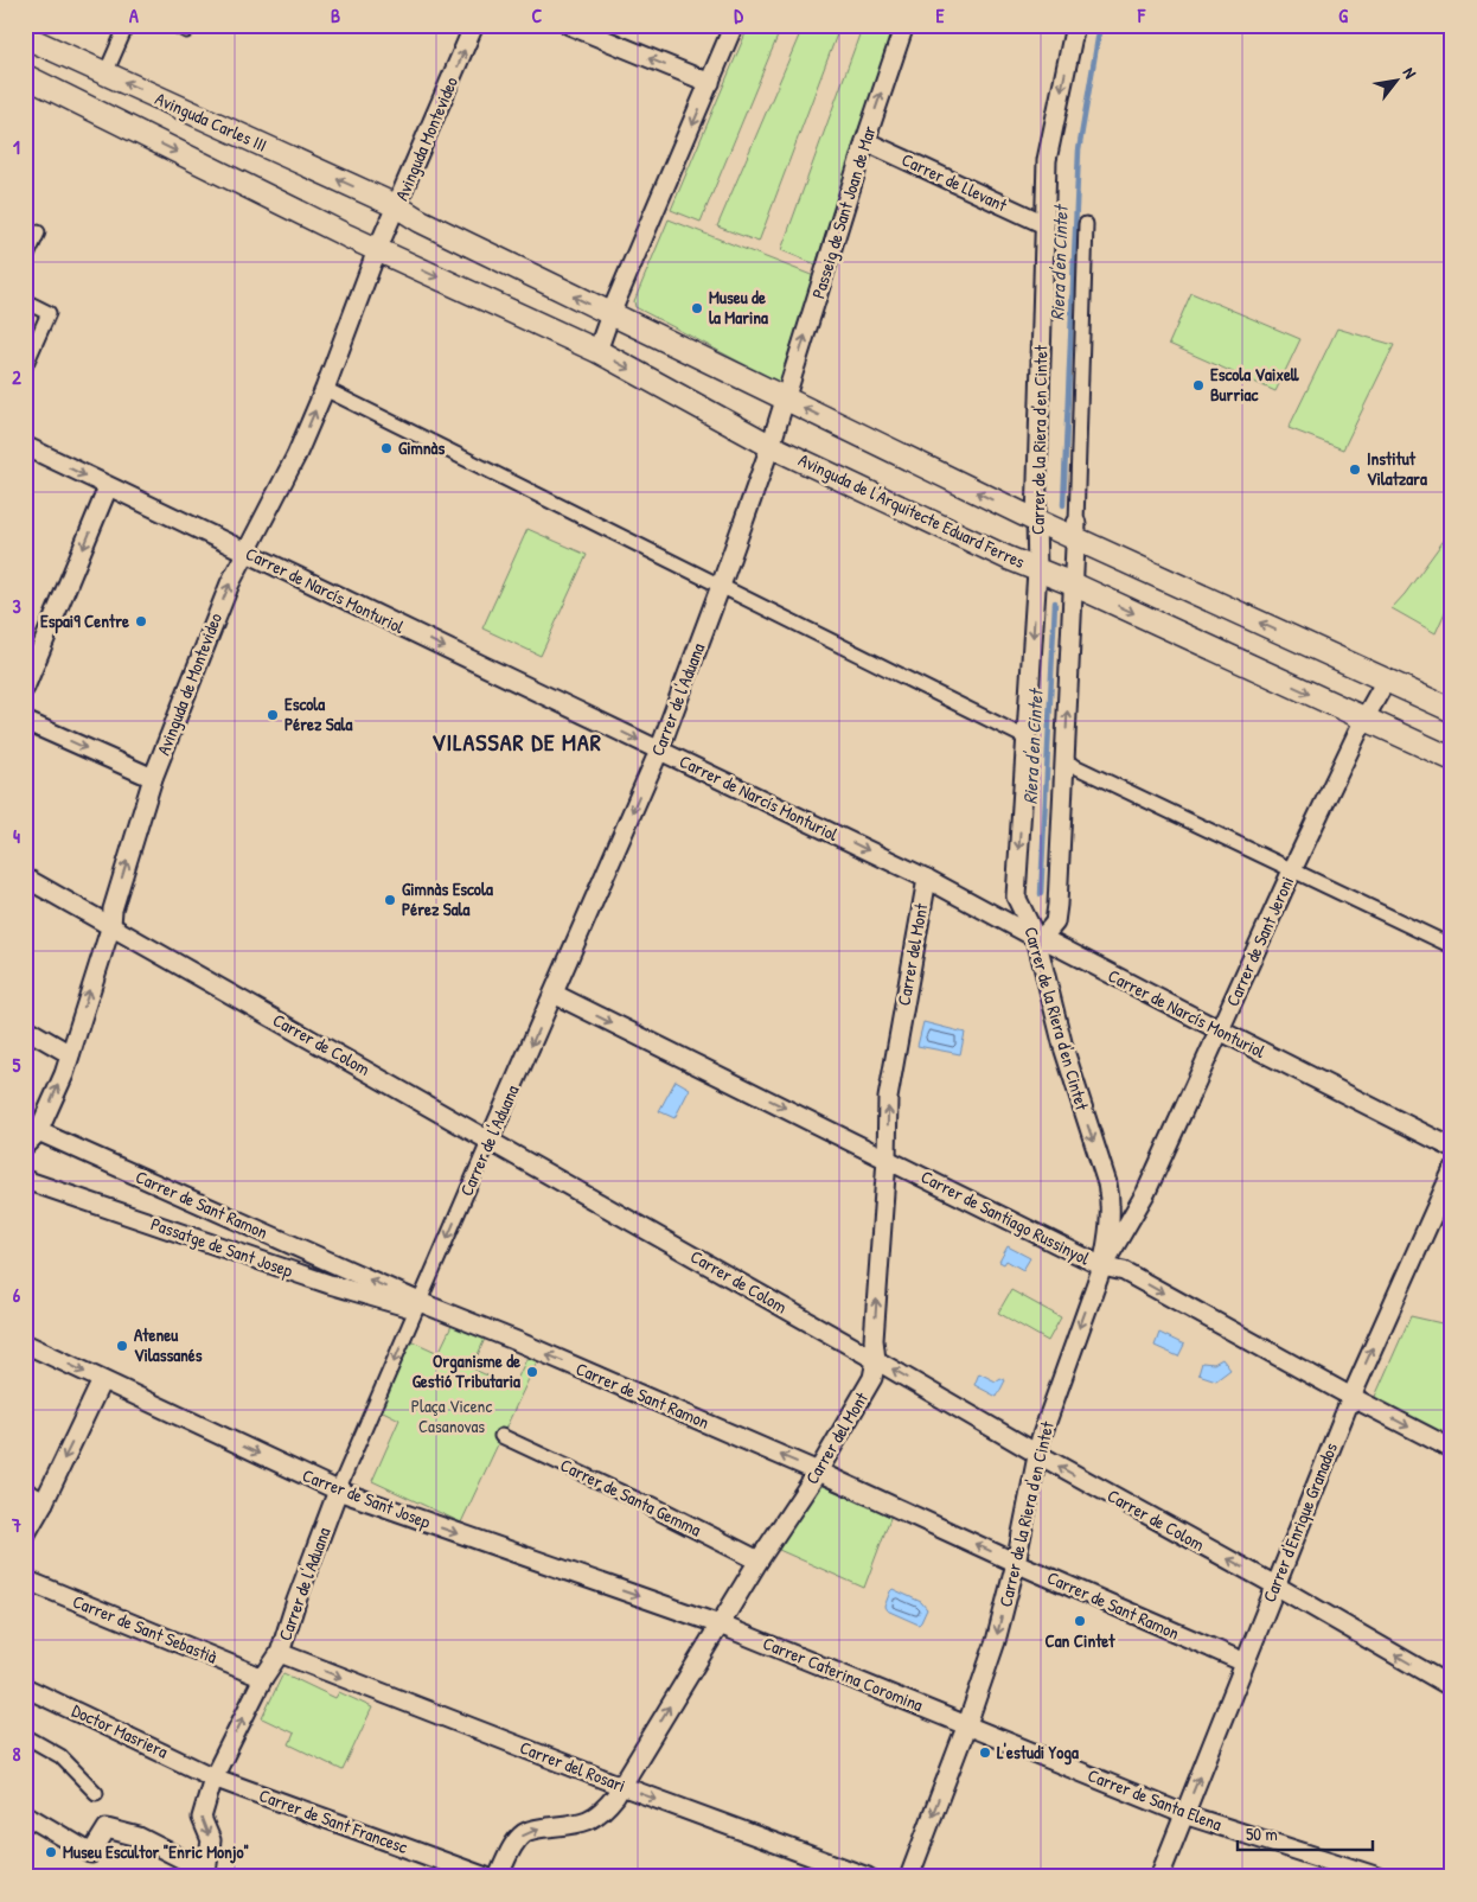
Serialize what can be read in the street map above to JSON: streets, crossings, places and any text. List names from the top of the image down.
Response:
{
  "streets": {
    "street": [
      "Avinguda Carles III",
      "Avinguda Montevideo",
      "Carrer de Llevant",
      "Passeig de Sant Joan de Mar",
      "Carrer de la Riera d'en Cintet",
      "Avinguda de l'Arquitecte Eduard Ferres",
      "Carrer de Narcís Monturiol",
      "Avinguda de Montevideo",
      "Carrer de l'Aduana",
      "Carrer de Sant Jeroni",
      "Carrer del Mont",
      "Carrer de Colom",
      "Carrer de Sant Ramon",
      "Carrer de Santiago Russinyol",
      "Passatge de Sant Josep",
      "Carrer de Santa Gemma",
      "Carrer de Sant Josep",
      "Carrer d'Enrique Granados",
      "Carrer de Sant Sebastià",
      "Carrer Caterina Coromina",
      "Doctor Masriera",
      "Carrer del Rosari",
      "Carrer de Santa Elena",
      "Carrer de Sant Francesc"
    ]
  },
  "crossings": [
    ["Avinguda Carles III", "Avinguda Montevideo"],
    ["Avinguda Montevideo", "Avinguda de l'Arquitecte Eduard Ferres"],
    ["Avinguda Montevideo", "Avinguda de Montevideo"],
    ["Carrer de Llevant", "Passeig de Sant Joan de Mar"],
    ["Carrer de Llevant", "Carrer de la Riera d'en Cintet"],
    ["Passeig de Sant Joan de Mar", "Carrer de l'Aduana"],
    ["Carrer de la Riera d'en Cintet", "Avinguda de l'Arquitecte Eduard Ferres"],
    ["Carrer de la Riera d'en Cintet", "Carrer de Narcís Monturiol"],
    ["Carrer de la Riera d'en Cintet", "Carrer de Sant Jeroni"],
    ["Carrer de la Riera d'en Cintet", "Carrer de Colom"],
    ["Carrer de la Riera d'en Cintet", "Carrer de Sant Ramon"],
    ["Carrer de la Riera d'en Cintet", "Carrer de Santiago Russinyol"],
    ["Carrer de la Riera d'en Cintet", "Carrer Caterina Coromina"],
    ["Carrer de la Riera d'en Cintet", "Carrer de Santa Elena"],
    ["Avinguda de l'Arquitecte Eduard Ferres", "Avinguda de Montevideo"],
    ["Avinguda de l'Arquitecte Eduard Ferres", "Carrer de l'Aduana"],
    ["Avinguda de l'Arquitecte Eduard Ferres", "Carrer de Sant Jeroni"],
    ["Carrer de Narcís Monturiol", "Avinguda de Montevideo"],
    ["Carrer de Narcís Monturiol", "Carrer de l'Aduana"],
    ["Carrer de Narcís Monturiol", "Carrer de Sant Jeroni"],
    ["Carrer de Narcís Monturiol", "Carrer del Mont"],
    ["Avinguda de Montevideo", "Carrer de Colom"],
    ["Avinguda de Montevideo", "Carrer de Sant Ramon"],
    ["Carrer de l'Aduana", "Carrer de Colom"],
    ["Carrer de l'Aduana", "Carrer de Sant Ramon"],
    ["Carrer de l'Aduana", "Carrer de Santiago Russinyol"],
    ["Carrer de l'Aduana", "Passatge de Sant Josep"],
    ["Carrer de l'Aduana", "Carrer de Sant Josep"],
    ["Carrer de l'Aduana", "Carrer de Sant Sebastià"],
    ["Carrer de l'Aduana", "Doctor Masriera"],
    ["Carrer de l'Aduana", "Carrer del Rosari"],
    ["Carrer de l'Aduana", "Carrer de Sant Francesc"],
    ["Carrer de Sant Jeroni", "Carrer de Santiago Russinyol"],
    ["Carrer del Mont", "Carrer de Colom"],
    ["Carrer del Mont", "Carrer de Sant Ramon"],
    ["Carrer del Mont", "Carrer de Santiago Russinyol"],
    ["Carrer del Mont", "Carrer de Santa Gemma"],
    ["Carrer del Mont", "Carrer de Sant Josep"],
    ["Carrer del Mont", "Carrer Caterina Coromina"],
    ["Carrer del Mont", "Carrer del Rosari"],
    ["Carrer de Colom", "Carrer d'Enrique Granados"],
    ["Carrer de Sant Ramon", "Passatge de Sant Josep"],
    ["Carrer de Sant Ramon", "Carrer d'Enrique Granados"],
    ["Carrer de Santiago Russinyol", "Carrer d'Enrique Granados"],
    ["Carrer de Sant Josep", "Carrer Caterina Coromina"],
    ["Carrer d'Enrique Granados", "Carrer de Santa Elena"],
    ["Carrer Caterina Coromina", "Carrer de Santa Elena"],
    ["Doctor Masriera", "Carrer de Sant Francesc"]
  ],
  "one_way": [
    "Avinguda Montevideo",
    "Passeig de Sant Joan de Mar",
    "Carrer de Narcís Monturiol",
    "Avinguda de Montevideo",
    "Carrer del Mont",
    "Carrer de Colom",
    "Carrer de Sant Ramon",
    "Carrer de Santiago Russinyol",
    "Carrer de Sant Josep",
    "Carrer d'Enrique Granados",
    "Carrer del Rosari"
  ],
  "districts": ["VILASSAR DE MAR"],
  "water": ["Riera d'en Cintet"],
  "parks": ["Plaça Vicenc Casanovas"],
  "places": [
    "Museu de la Marina",
    "Escola Vaixell Burriac",
    "Gimnàs",
    "Institut Vilatzara",
    "Espai9 Centre",
    "Escola Pérez Sala",
    "Gimnàs Escola Pérez Sala",
    "Ateneu Vilassanés",
    "Organisme de Gestió Tributaria",
    "Can Cintet",
    "L'estudi Yoga",
    "Museu Escultor \"Enric Monjo\""
  ],
  "scale_bar": "50 m",
  "north": "top right",
  "grid": {
    "columns": [
      "A",
      "B",
      "C",
      "D",
      "E",
      "F",
      "G"
    ],
    "rows": [
      "1",
      "2",
      "3",
      "4",
      "5",
      "6",
      "7",
      "8"
    ]
  }
}
